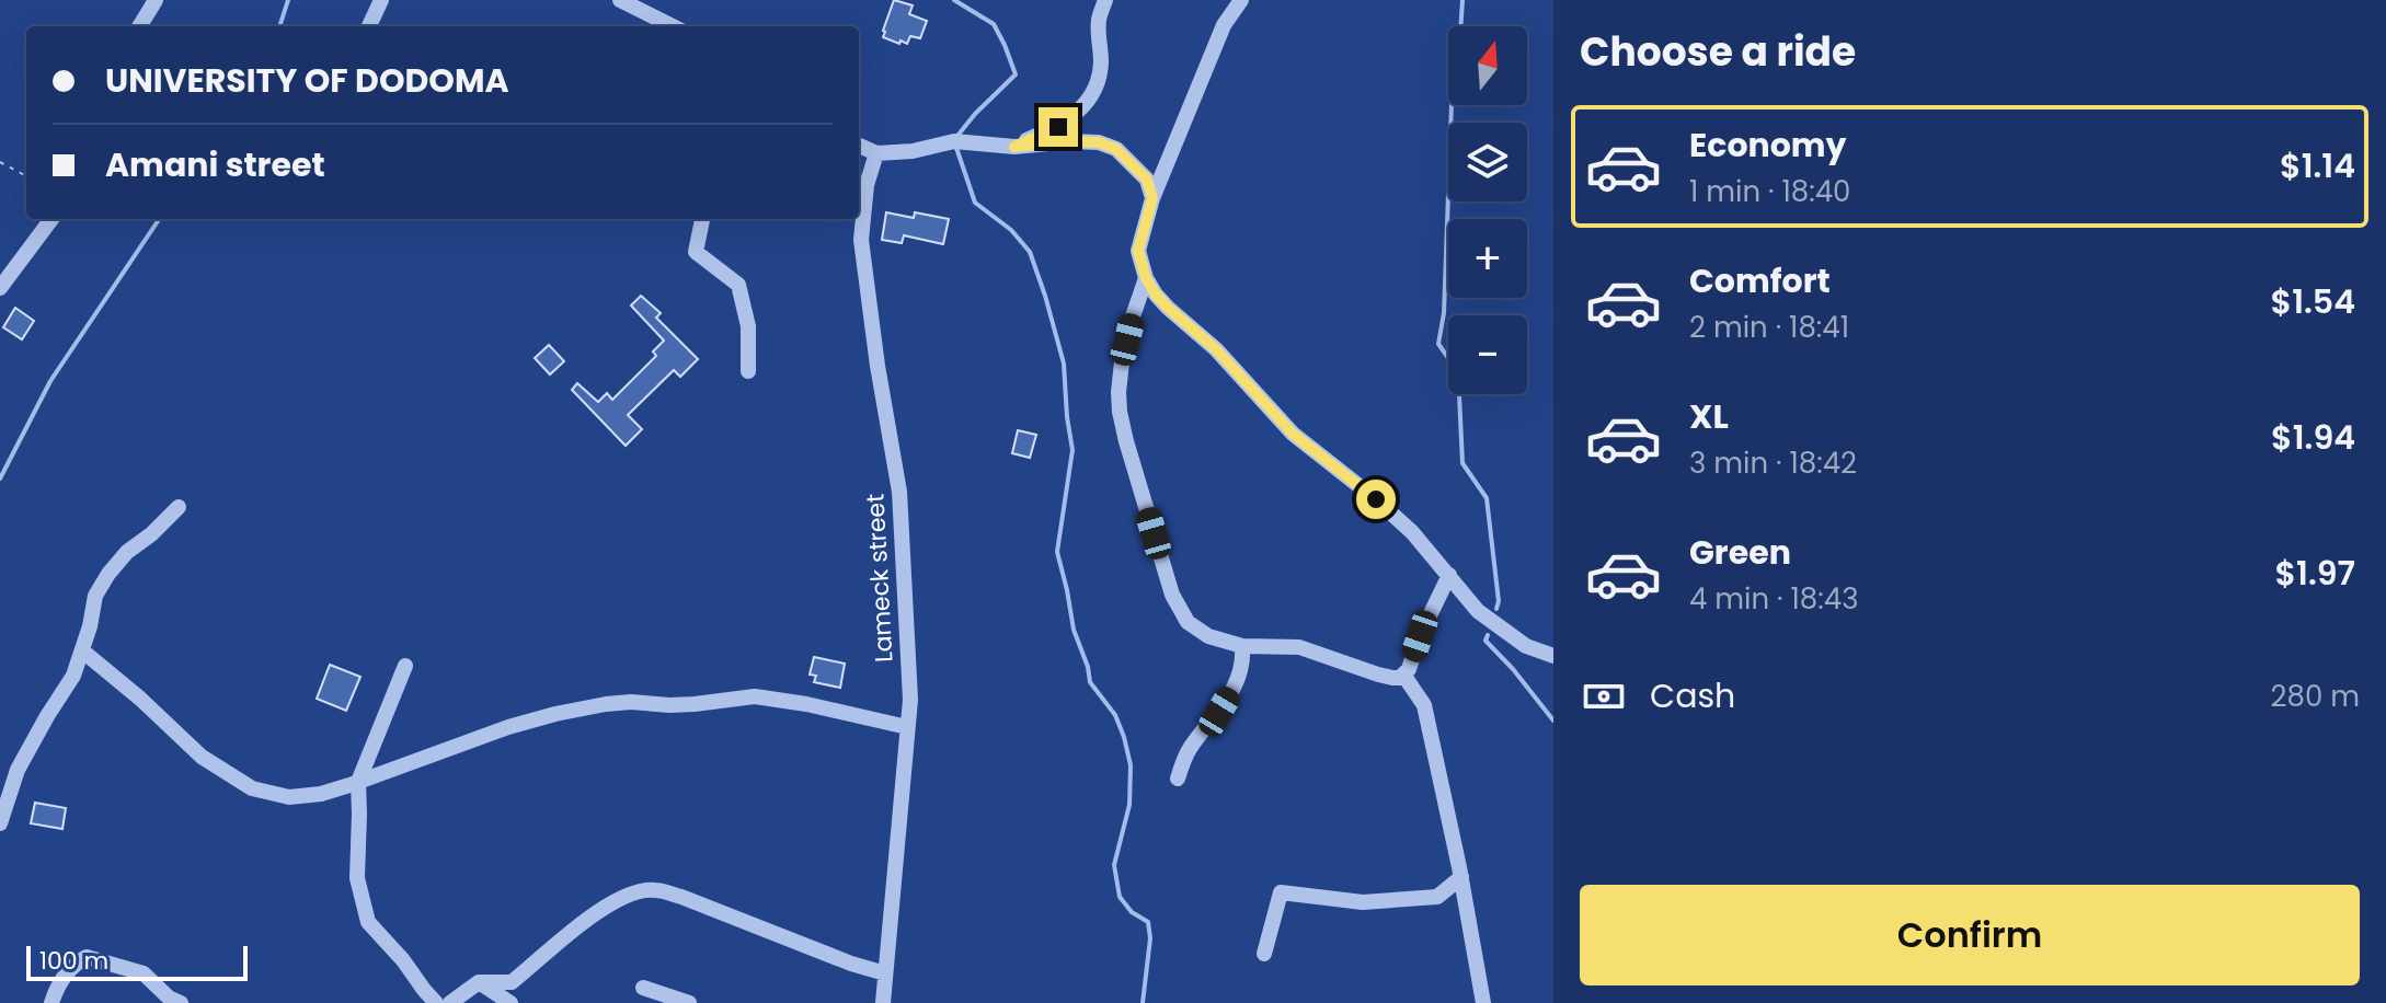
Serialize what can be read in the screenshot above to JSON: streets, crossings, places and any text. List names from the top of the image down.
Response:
{
  "streets": {
    "street": ["Lameck street"]
  },
  "scale_bar": "100 m",
  "north": "top",
  "page": {
    "heading": "Choose a ride",
    "map_buttons": ["+", "−"],
    "banner": ["UNIVERSITY OF DODOMA", "Amani street"],
    "list": [
      {
        "name": "Economy",
        "note": "1 min · 18:40",
        "value": "$1.14"
      },
      {
        "name": "Comfort",
        "note": "2 min · 18:41",
        "value": "$1.54"
      },
      {
        "name": "XL",
        "note": "3 min · 18:42",
        "value": "$1.94"
      },
      {
        "name": "Green",
        "note": "4 min · 18:43",
        "value": "$1.97"
      }
    ],
    "pay": ["Cash", "280 m"],
    "buttons": "Confirm",
    "scale": "100 m"
  }
}
